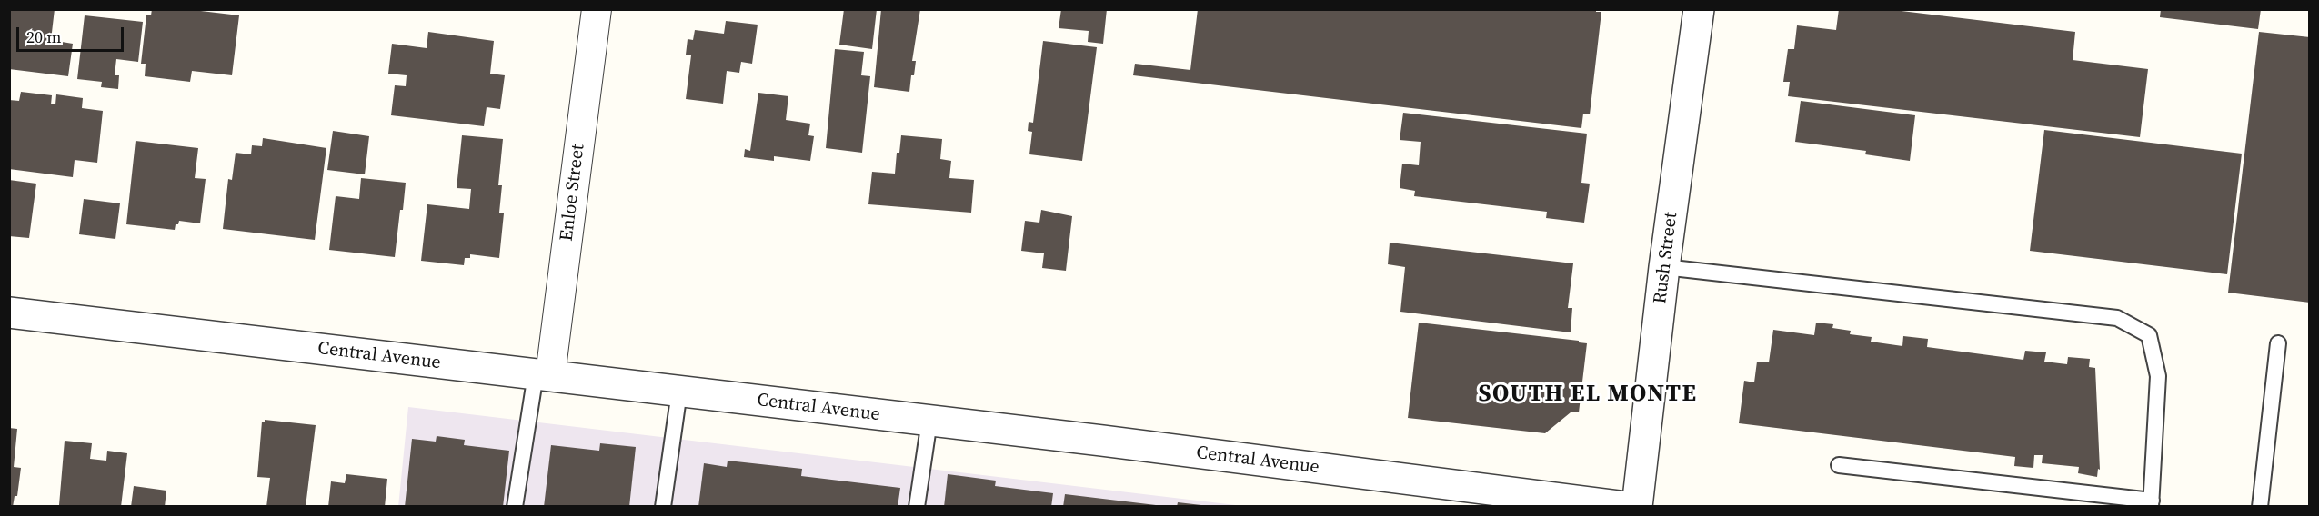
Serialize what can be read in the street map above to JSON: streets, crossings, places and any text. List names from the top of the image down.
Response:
{
  "streets": {
    "street": ["Enloe Street", "Rush Street", "Central Avenue"]
  },
  "crossings": [
    ["Enloe Street", "Central Avenue"]
  ],
  "districts": ["SOUTH EL MONTE"],
  "scale_bar": "20 m"
}
